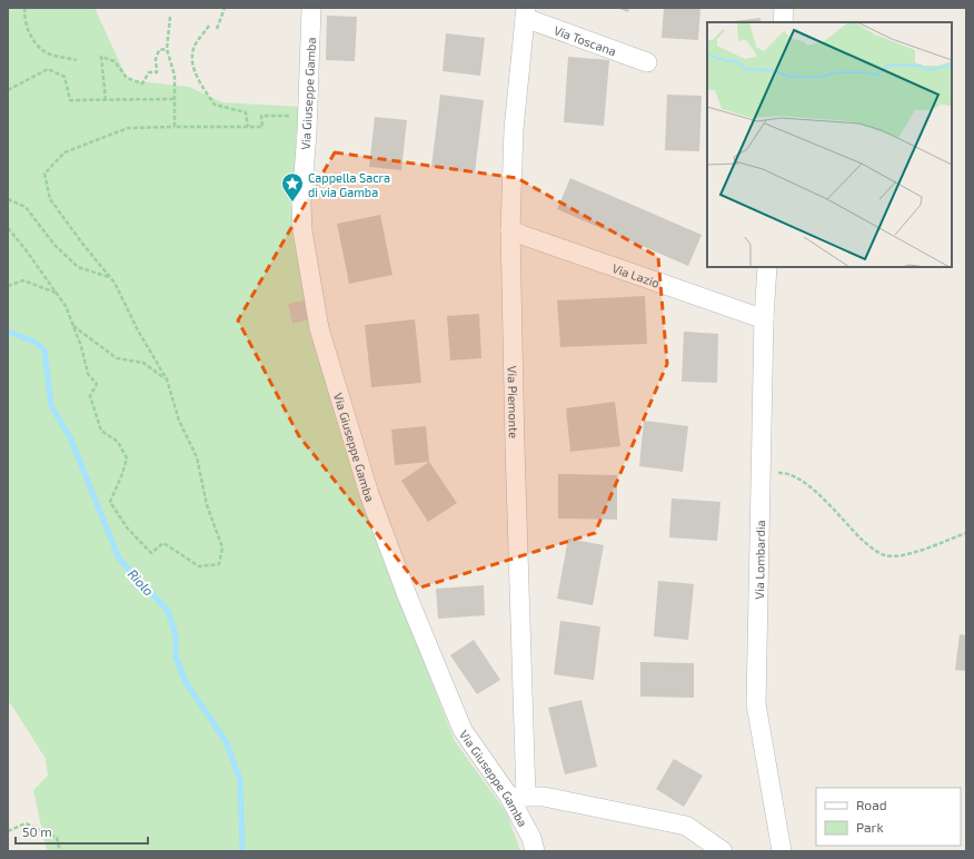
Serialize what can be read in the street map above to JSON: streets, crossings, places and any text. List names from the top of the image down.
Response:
{
  "streets": {
    "street": [
      "Via Toscana",
      "Via Giuseppe Gamba",
      "Via Lazio",
      "Via Piemonte",
      "Via Lombardia"
    ]
  },
  "crossings": [
    ["Via Toscana", "Via Piemonte"],
    ["Via Giuseppe Gamba", "Via Piemonte"],
    ["Via Lazio", "Via Piemonte"],
    ["Via Lazio", "Via Lombardia"]
  ],
  "water": ["Riolo"],
  "places": {
    "place": ["Cappella Sacra di via Gamba"]
  },
  "legend": ["Road", "Park"],
  "scale_bar": "50 m"
}
